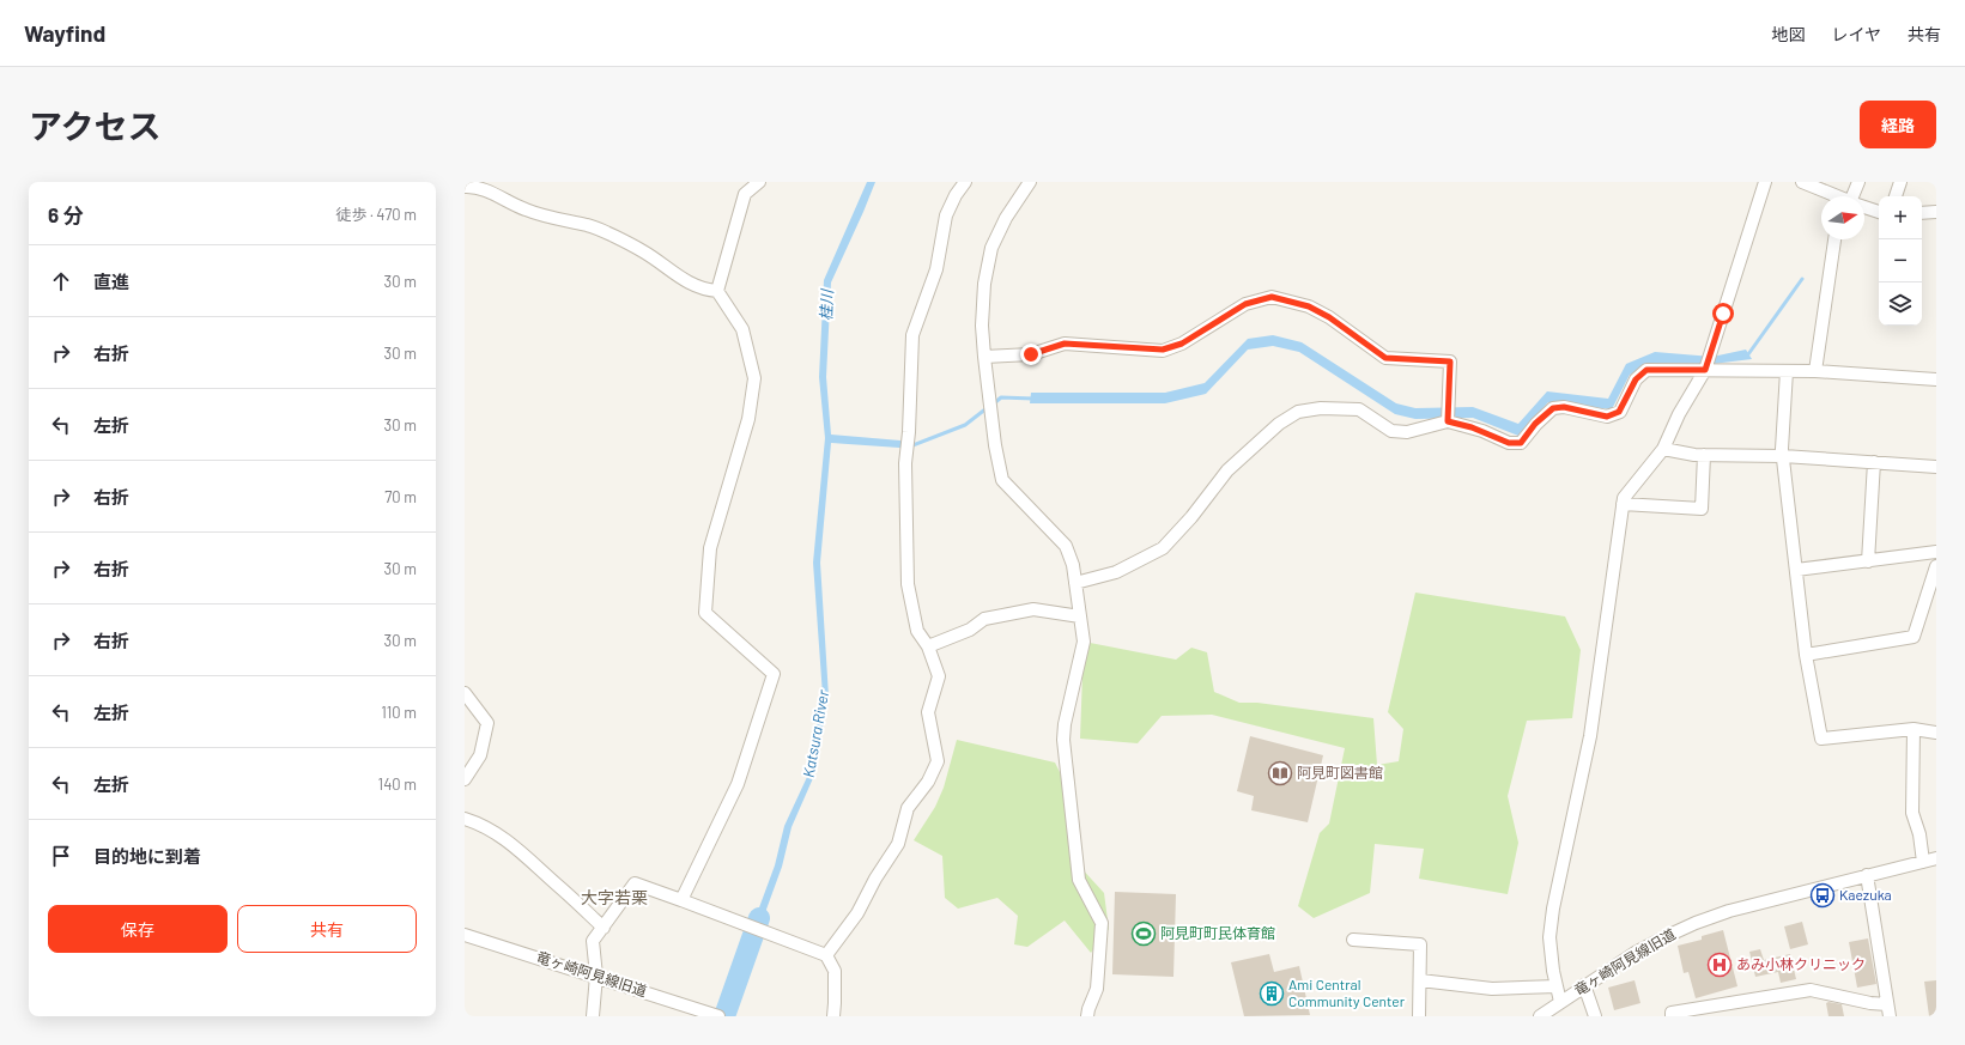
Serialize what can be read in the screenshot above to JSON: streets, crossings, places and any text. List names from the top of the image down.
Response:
{
  "streets": {
    "street": ["竜ヶ崎阿見線旧道"]
  },
  "districts": ["大字若栗"],
  "water": ["桂川", "Katsura River"],
  "places": {
    "library": ["阿見町図書館"],
    "bus stop": ["Kaezuka"],
    "sports": ["阿見町町民体育館"],
    "hospital": ["あみ小林クリニック"],
    "building": ["Ami Central Community Center"]
  },
  "north": "right",
  "page": {
    "header": "Wayfind",
    "nav": ["地図", "レイヤ", "共有"],
    "title": "アクセス",
    "buttons": [
      "経路",
      ["保存", "共有"]
    ],
    "heading": ["6 分", "徒歩 · 470 m"],
    "map_buttons": ["+", "−"],
    "list": [
      ["直進", "30 m"],
      ["右折", "30 m"],
      ["左折", "30 m"],
      ["右折", "70 m"],
      ["右折", "30 m"],
      ["右折", "30 m"],
      ["左折", "110 m"],
      ["左折", "140 m"],
      "目的地に到着"
    ]
  }
}
